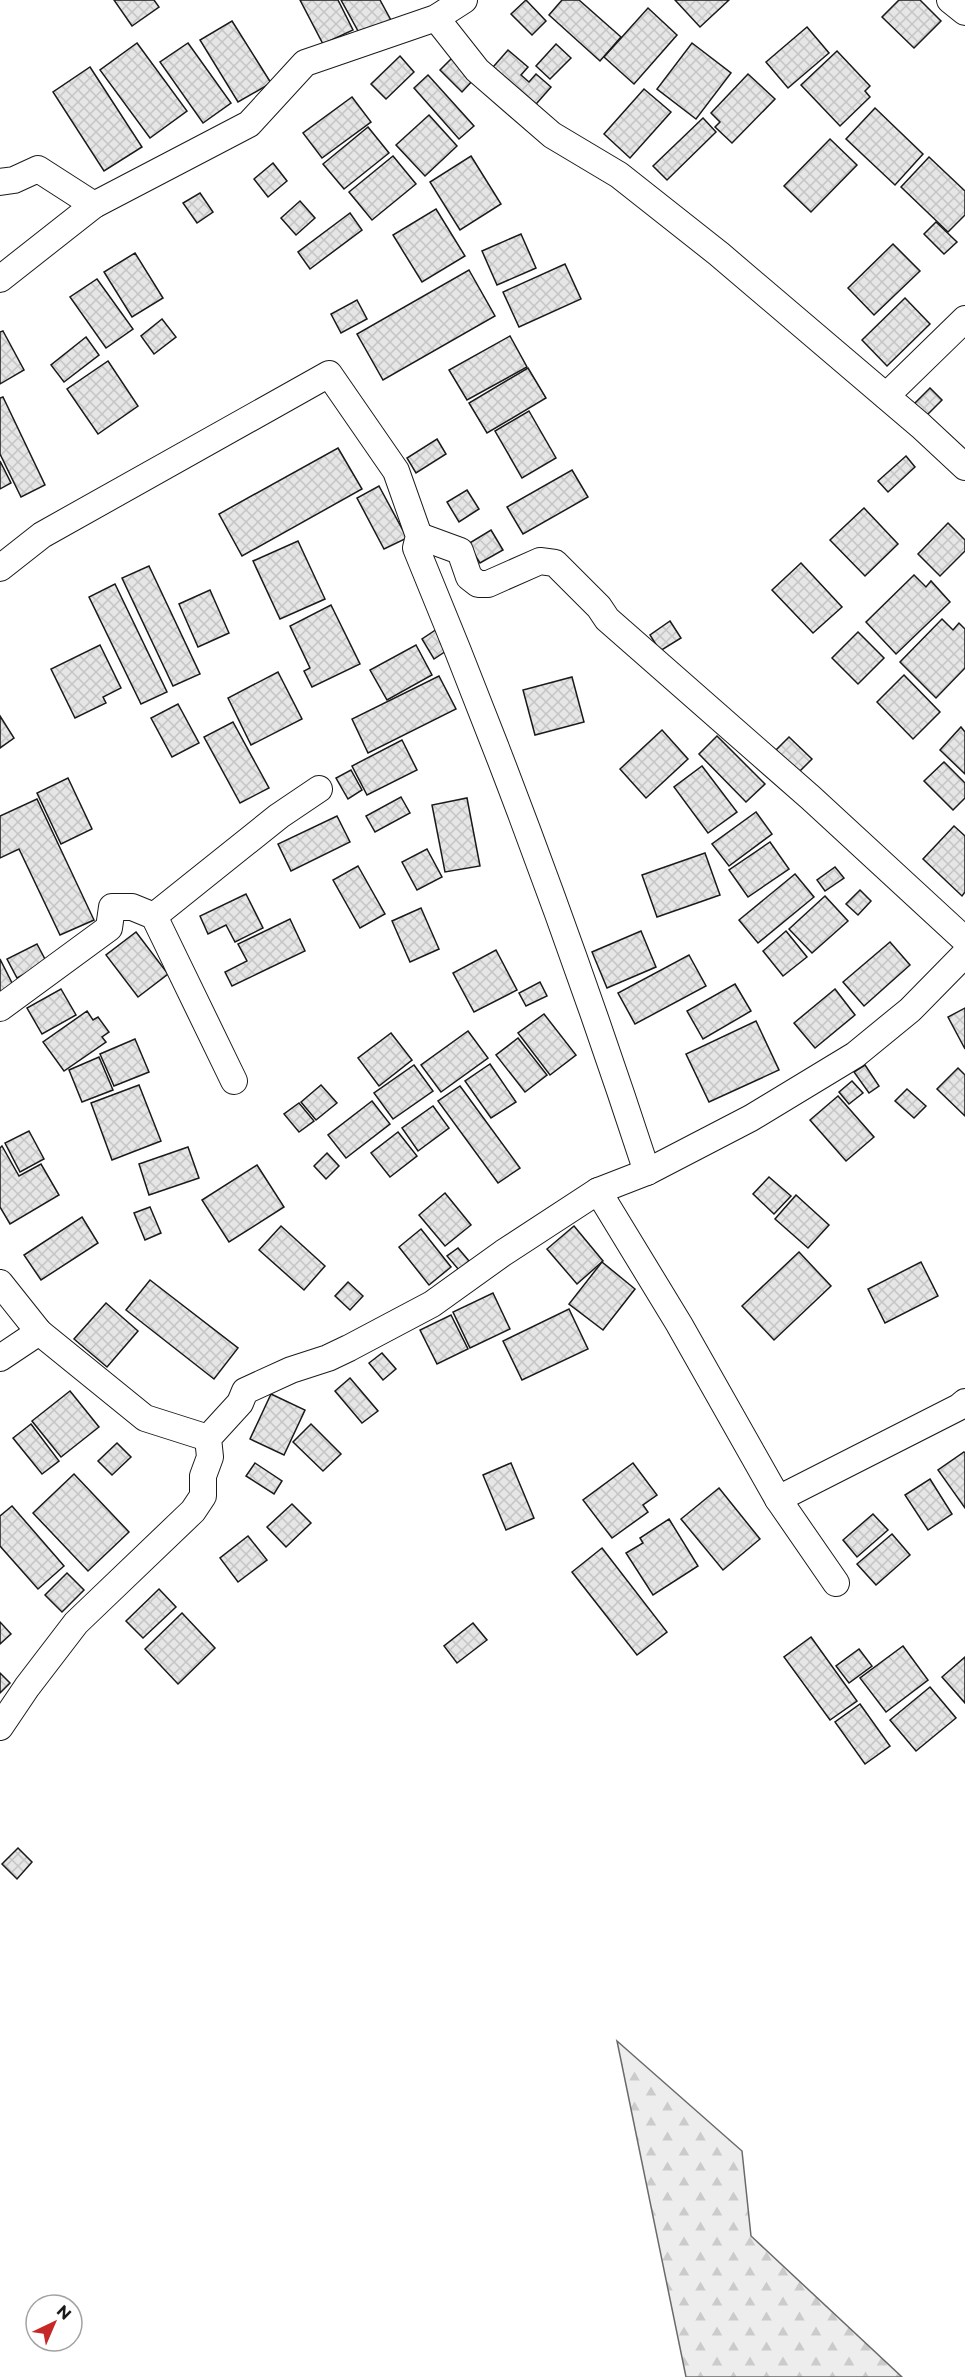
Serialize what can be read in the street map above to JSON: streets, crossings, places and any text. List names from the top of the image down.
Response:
{
  "north": "top right"
}
